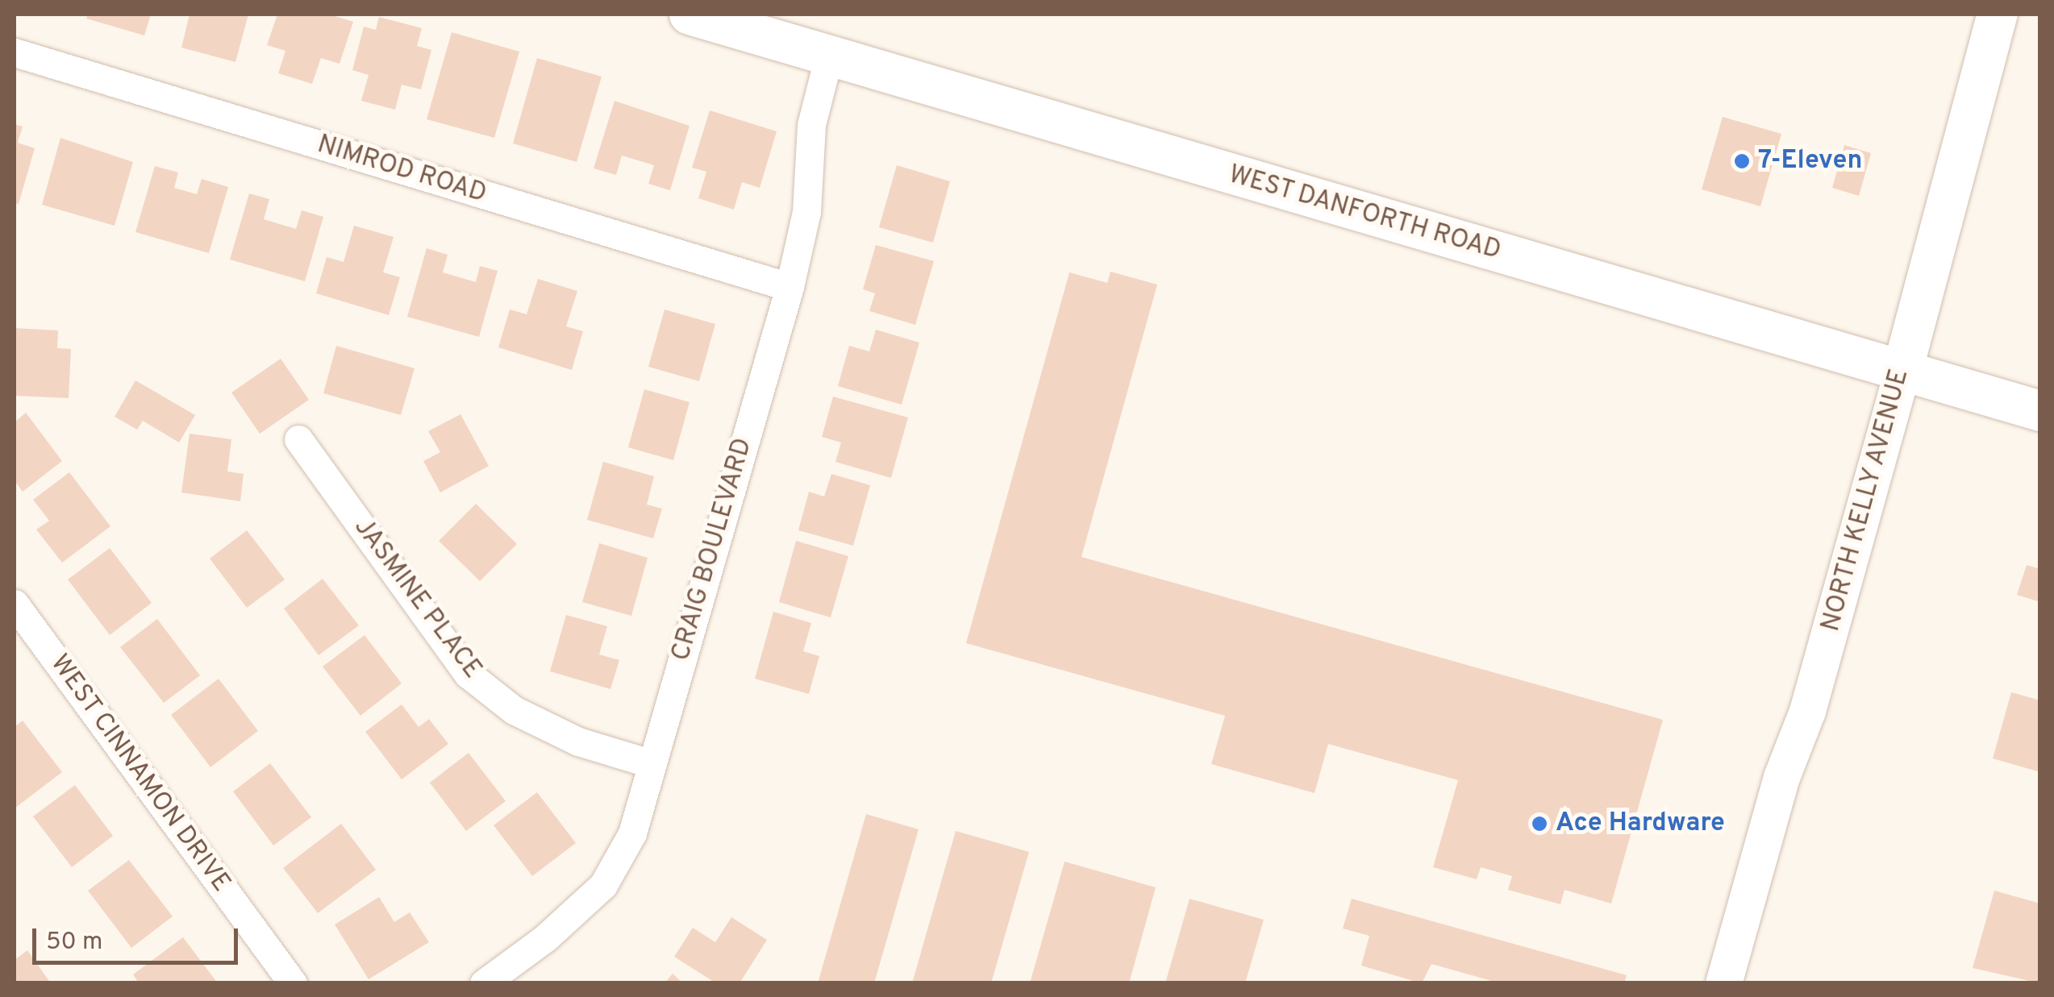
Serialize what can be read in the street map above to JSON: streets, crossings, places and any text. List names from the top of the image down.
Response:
{
  "streets": {
    "main road": ["WEST DANFORTH ROAD", "NORTH KELLY AVENUE"],
    "street": [
      "NIMROD ROAD",
      "CRAIG BOULEVARD",
      "JASMINE PLACE",
      "WEST CINNAMON DRIVE"
    ]
  },
  "crossings": [
    ["NIMROD ROAD", "CRAIG BOULEVARD"],
    ["WEST DANFORTH ROAD", "NORTH KELLY AVENUE"],
    ["WEST DANFORTH ROAD", "CRAIG BOULEVARD"],
    ["CRAIG BOULEVARD", "JASMINE PLACE"]
  ],
  "places": ["7-Eleven", "Ace Hardware"],
  "scale_bar": "50 m"
}
